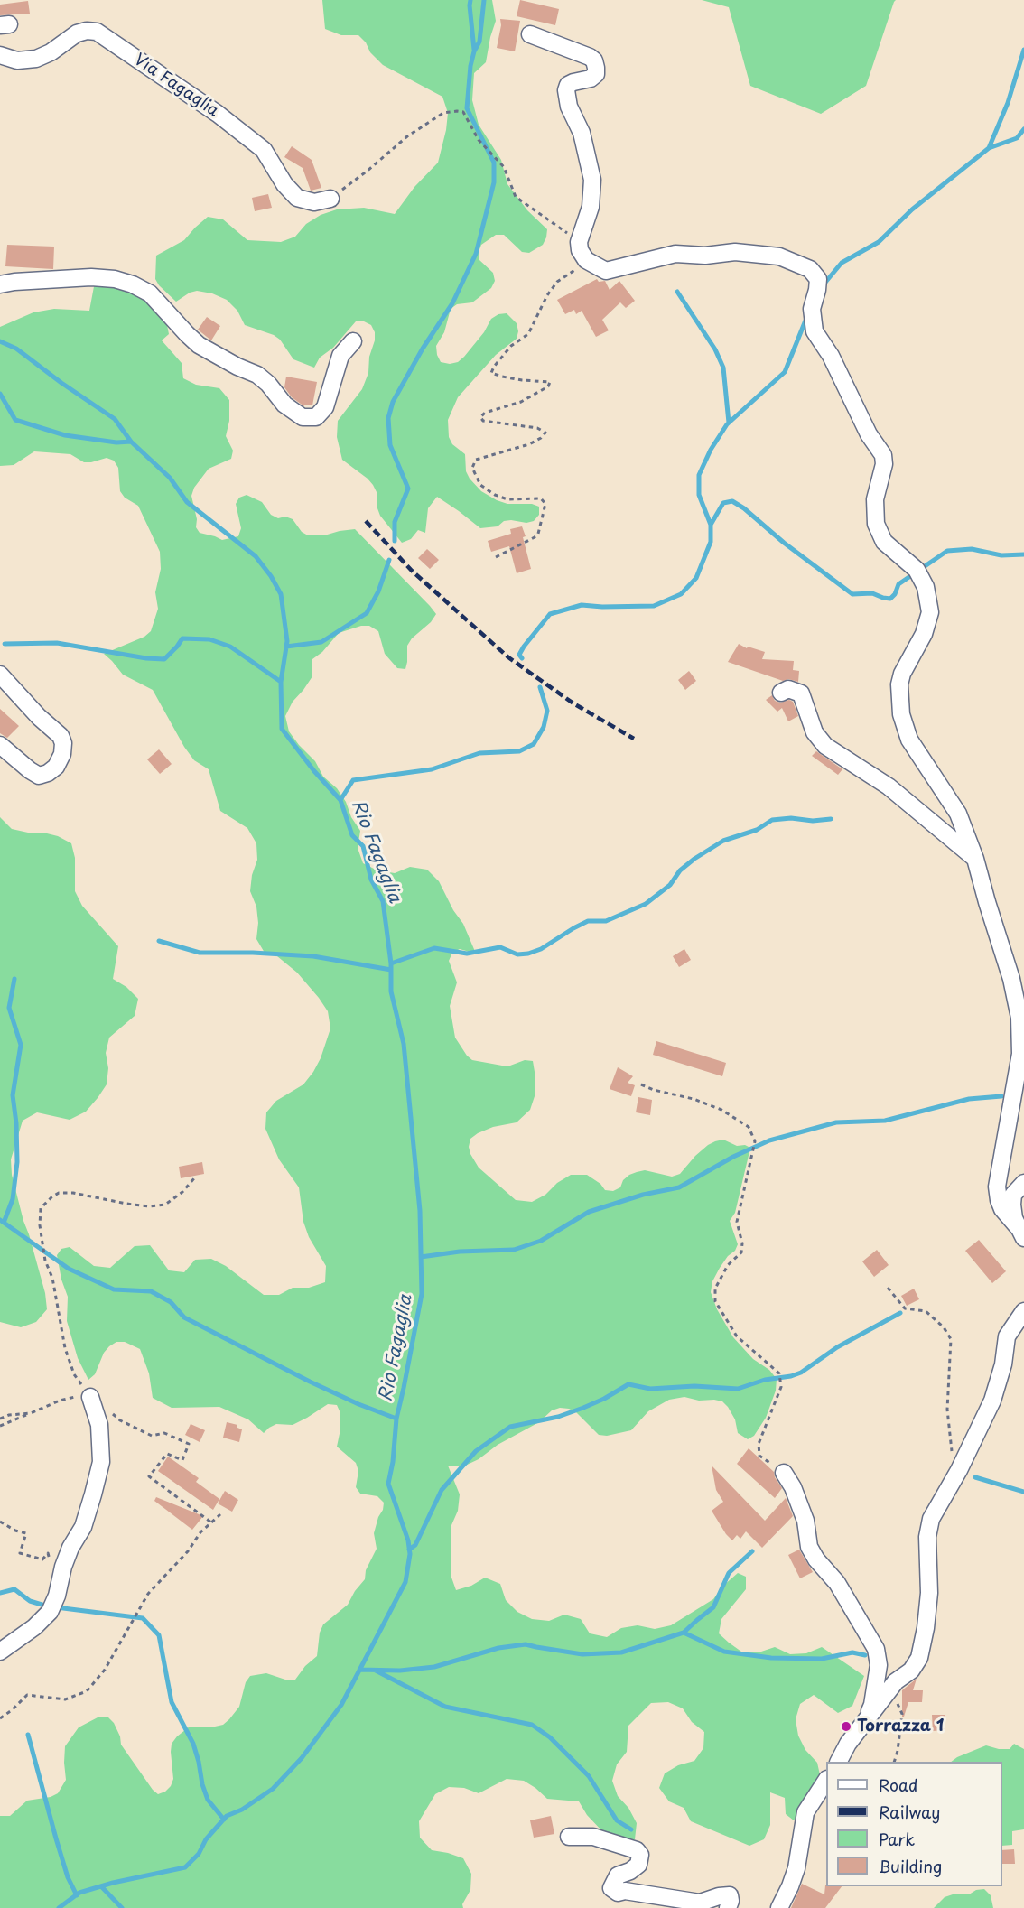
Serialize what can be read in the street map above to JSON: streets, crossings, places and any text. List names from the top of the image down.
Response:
{
  "streets": {
    "street": ["Via Fagaglia"]
  },
  "water": ["Rio Fagaglia"],
  "places": ["Torrazza 1"],
  "legend": [
    "Road",
    "Railway",
    "Park",
    "Building"
  ]
}
